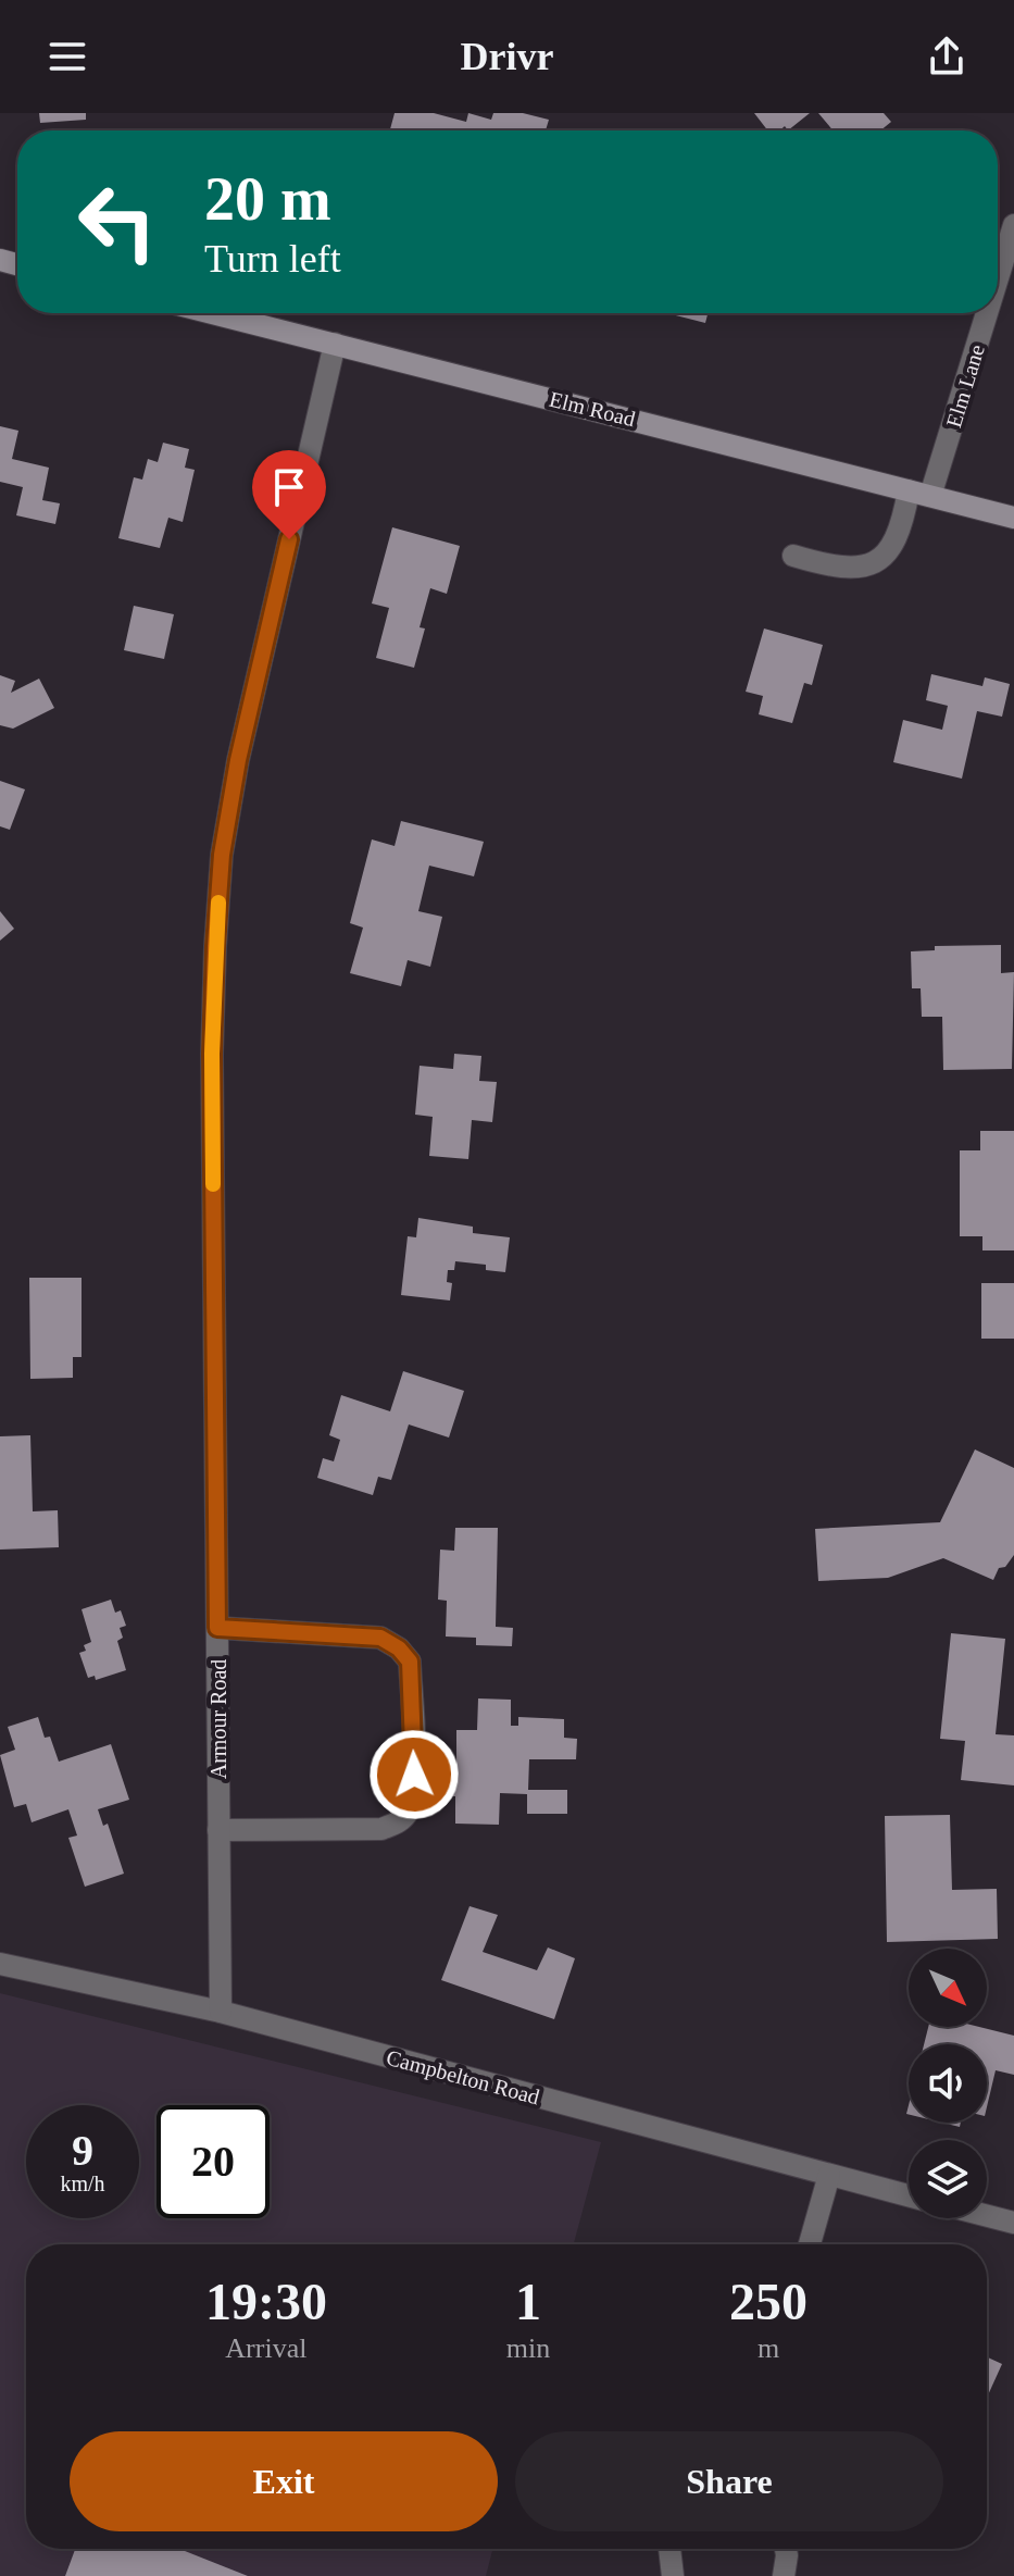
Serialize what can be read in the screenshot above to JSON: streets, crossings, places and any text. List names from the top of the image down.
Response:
{
  "streets": {
    "street": [
      "Elm Lane",
      "Elm Road",
      "Armour Road",
      "Campbelton Road"
    ]
  },
  "crossings": [
    ["Elm Lane", "Elm Road"],
    ["Elm Road", "Armour Road"],
    ["Armour Road", "Campbelton Road"]
  ],
  "north": "bottom right",
  "page": {
    "header": "Drivr",
    "turn": ["20 m", "Turn left"],
    "speed": "9 km/h",
    "limit": "20",
    "eta": [
      "19:30",
      "Arrival",
      "1",
      "min",
      "250",
      "m"
    ],
    "buttons": ["Exit", "Share"]
  }
}
